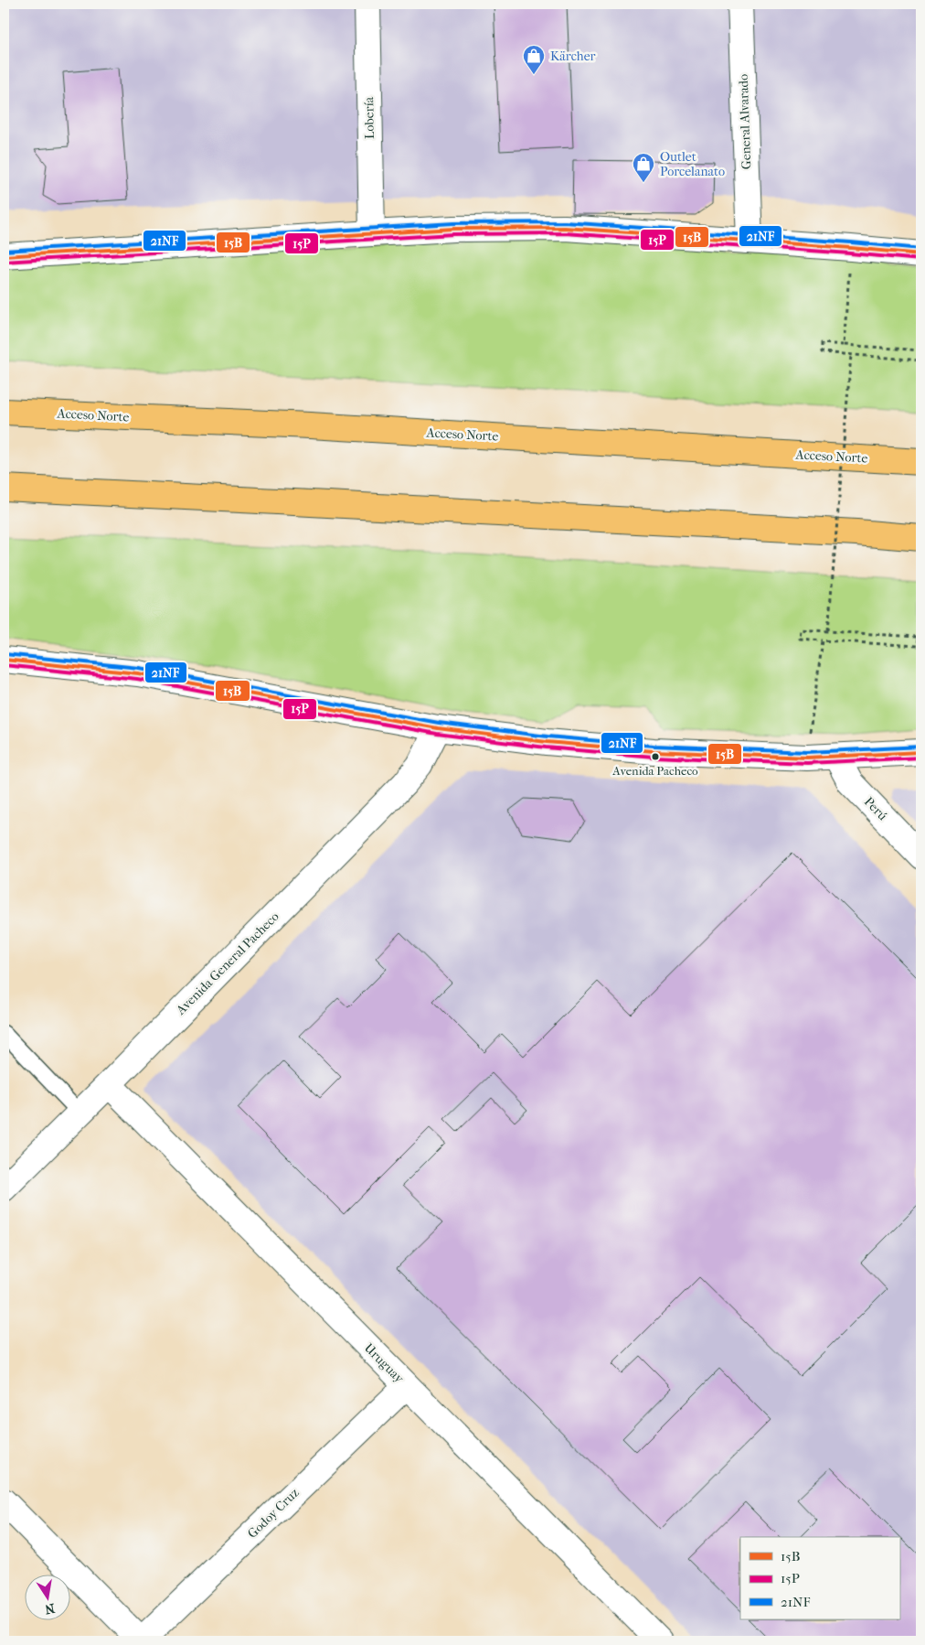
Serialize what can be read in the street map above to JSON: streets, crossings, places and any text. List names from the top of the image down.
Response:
{
  "streets": {
    "highway": ["Acceso Norte"],
    "street": [
      "Lobería",
      "General Alvarado",
      "Perú",
      "Avenida General Pacheco",
      "Uruguay",
      "Godoy Cruz"
    ]
  },
  "crossings": [
    ["Avenida General Pacheco", "Uruguay"],
    ["Uruguay", "Godoy Cruz"]
  ],
  "places": {
    "shop": ["Kärcher", "Outlet Porcelanato"],
    "other": ["Avenida Pacheco"]
  },
  "lines": ["transit line 21NF", "transit line 15B", "transit line 15P"],
  "legend": ["15B", "15P", "21NF"],
  "north": "bottom"
}
